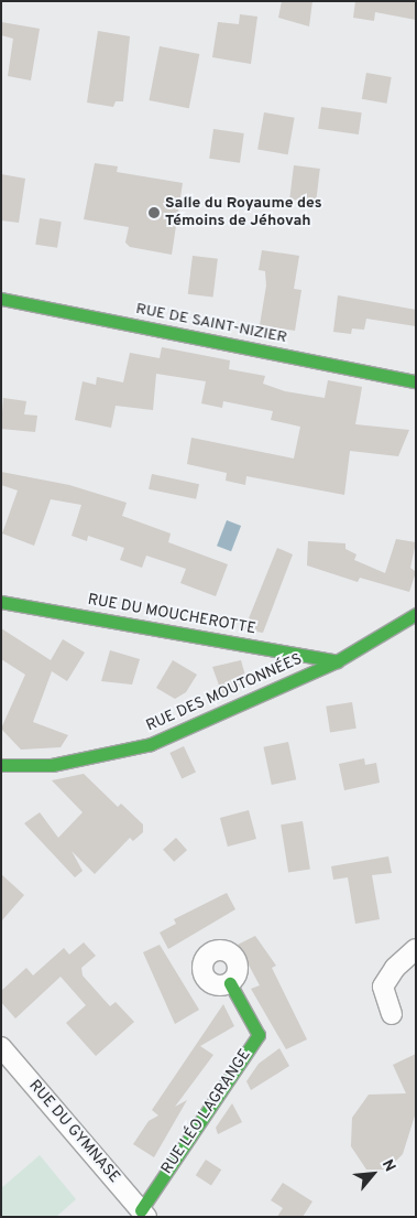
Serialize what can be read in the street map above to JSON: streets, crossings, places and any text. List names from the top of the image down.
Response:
{
  "streets": {
    "street": [
      "RUE DE SAINT-NIZIER",
      "RUE DU MOUCHEROTTE",
      "RUE DES MOUTONNÉES",
      "RUE LÉO LAGRANGE",
      "RUE DU GYMNASE"
    ]
  },
  "crossings": [
    ["RUE DU MOUCHEROTTE", "RUE DES MOUTONNÉES"],
    ["RUE LÉO LAGRANGE", "RUE DU GYMNASE"]
  ],
  "places": ["Salle du Royaume des Témoins de Jéhovah"],
  "north": "top right"
}
